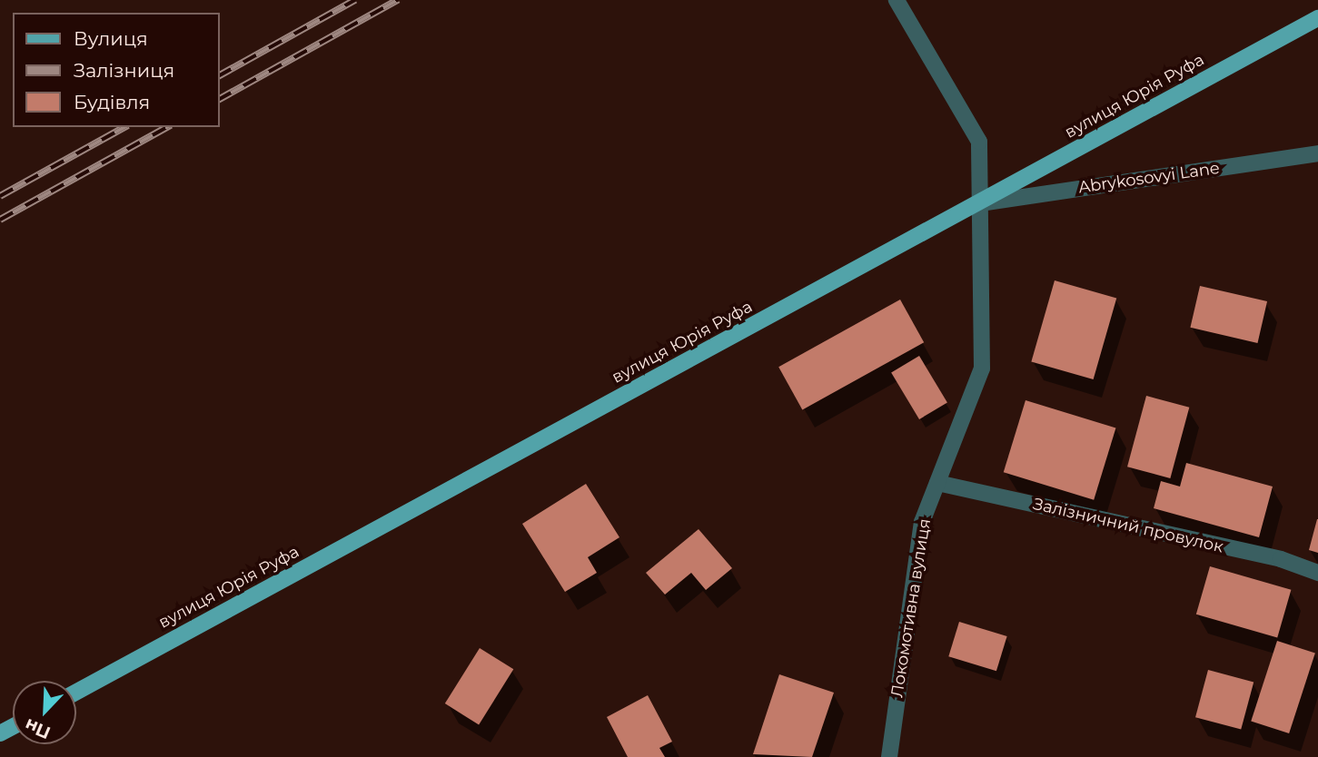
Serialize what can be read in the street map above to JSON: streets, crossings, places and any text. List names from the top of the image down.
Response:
{
  "streets": {
    "main road": ["вулиця Юрія Руфа"],
    "street": ["Abrykosovyi Lane", "Залізничний провулок", "Локомотивна вулиця"]
  },
  "crossings": [
    ["вулиця Юрія Руфа", "Abrykosovyi Lane"],
    ["вулиця Юрія Руфа", "Локомотивна вулиця"],
    ["Abrykosovyi Lane", "Локомотивна вулиця"],
    ["Залізничний провулок", "Локомотивна вулиця"]
  ],
  "legend": ["Вулиця", "Залізниця", "Будівля"],
  "north": "bottom left"
}
